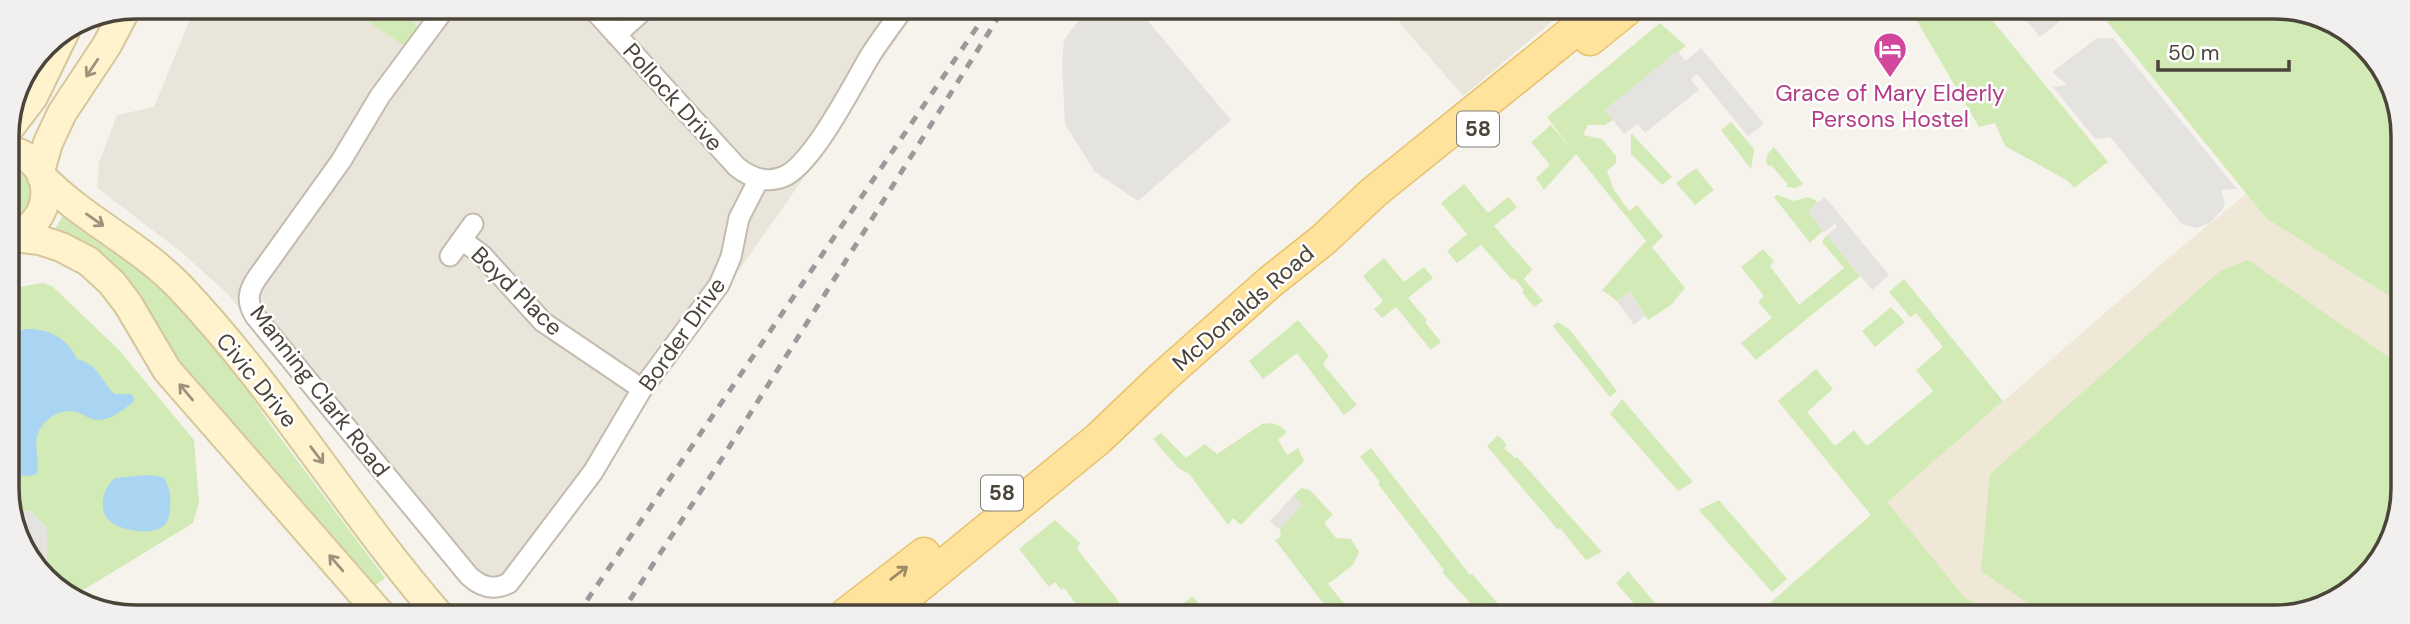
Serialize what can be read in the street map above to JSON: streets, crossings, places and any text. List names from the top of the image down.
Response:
{
  "streets": {
    "main road": ["58", "McDonalds Road", "Civic Drive"],
    "street": [
      "Pollock Drive",
      "Boyd Place",
      "Border Drive",
      "Manning Clark Road"
    ]
  },
  "crossings": [
    ["Pollock Drive", "Border Drive"],
    ["Boyd Place", "Border Drive"],
    ["Border Drive", "Manning Clark Road"]
  ],
  "places": {
    "hotel": ["Grace of Mary Elderly Persons Hostel"]
  },
  "scale_bar": "50 m"
}
